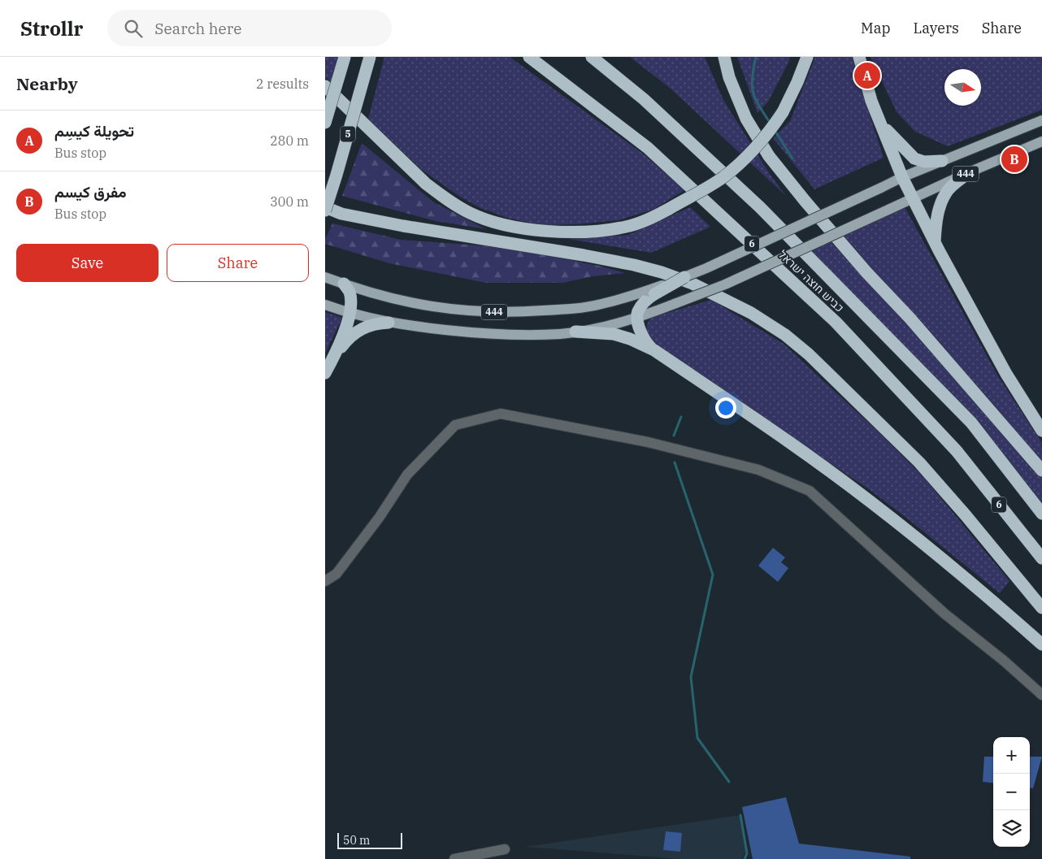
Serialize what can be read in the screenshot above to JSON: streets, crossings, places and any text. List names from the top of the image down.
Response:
{
  "streets": {
    "highway": ["5", "6", "כביש חוצה ישראל"],
    "main road": ["444"]
  },
  "scale_bar": "50 m",
  "north": "right",
  "page": {
    "header": "Strollr",
    "search": "Search here",
    "nav": ["Map", "Layers", "Share"],
    "heading": ["Nearby", "2 results"],
    "pins": ["A", "B"],
    "list": [
      {
        "mark": "A",
        "name": "تحويلة كيسِم",
        "note": "Bus stop",
        "value": "280 m"
      },
      {
        "mark": "B",
        "name": "مفرق كيسم",
        "note": "Bus stop",
        "value": "300 m"
      }
    ],
    "buttons": ["Save", "Share"],
    "map_buttons": ["+", "−"],
    "scale": "50 m"
  }
}
